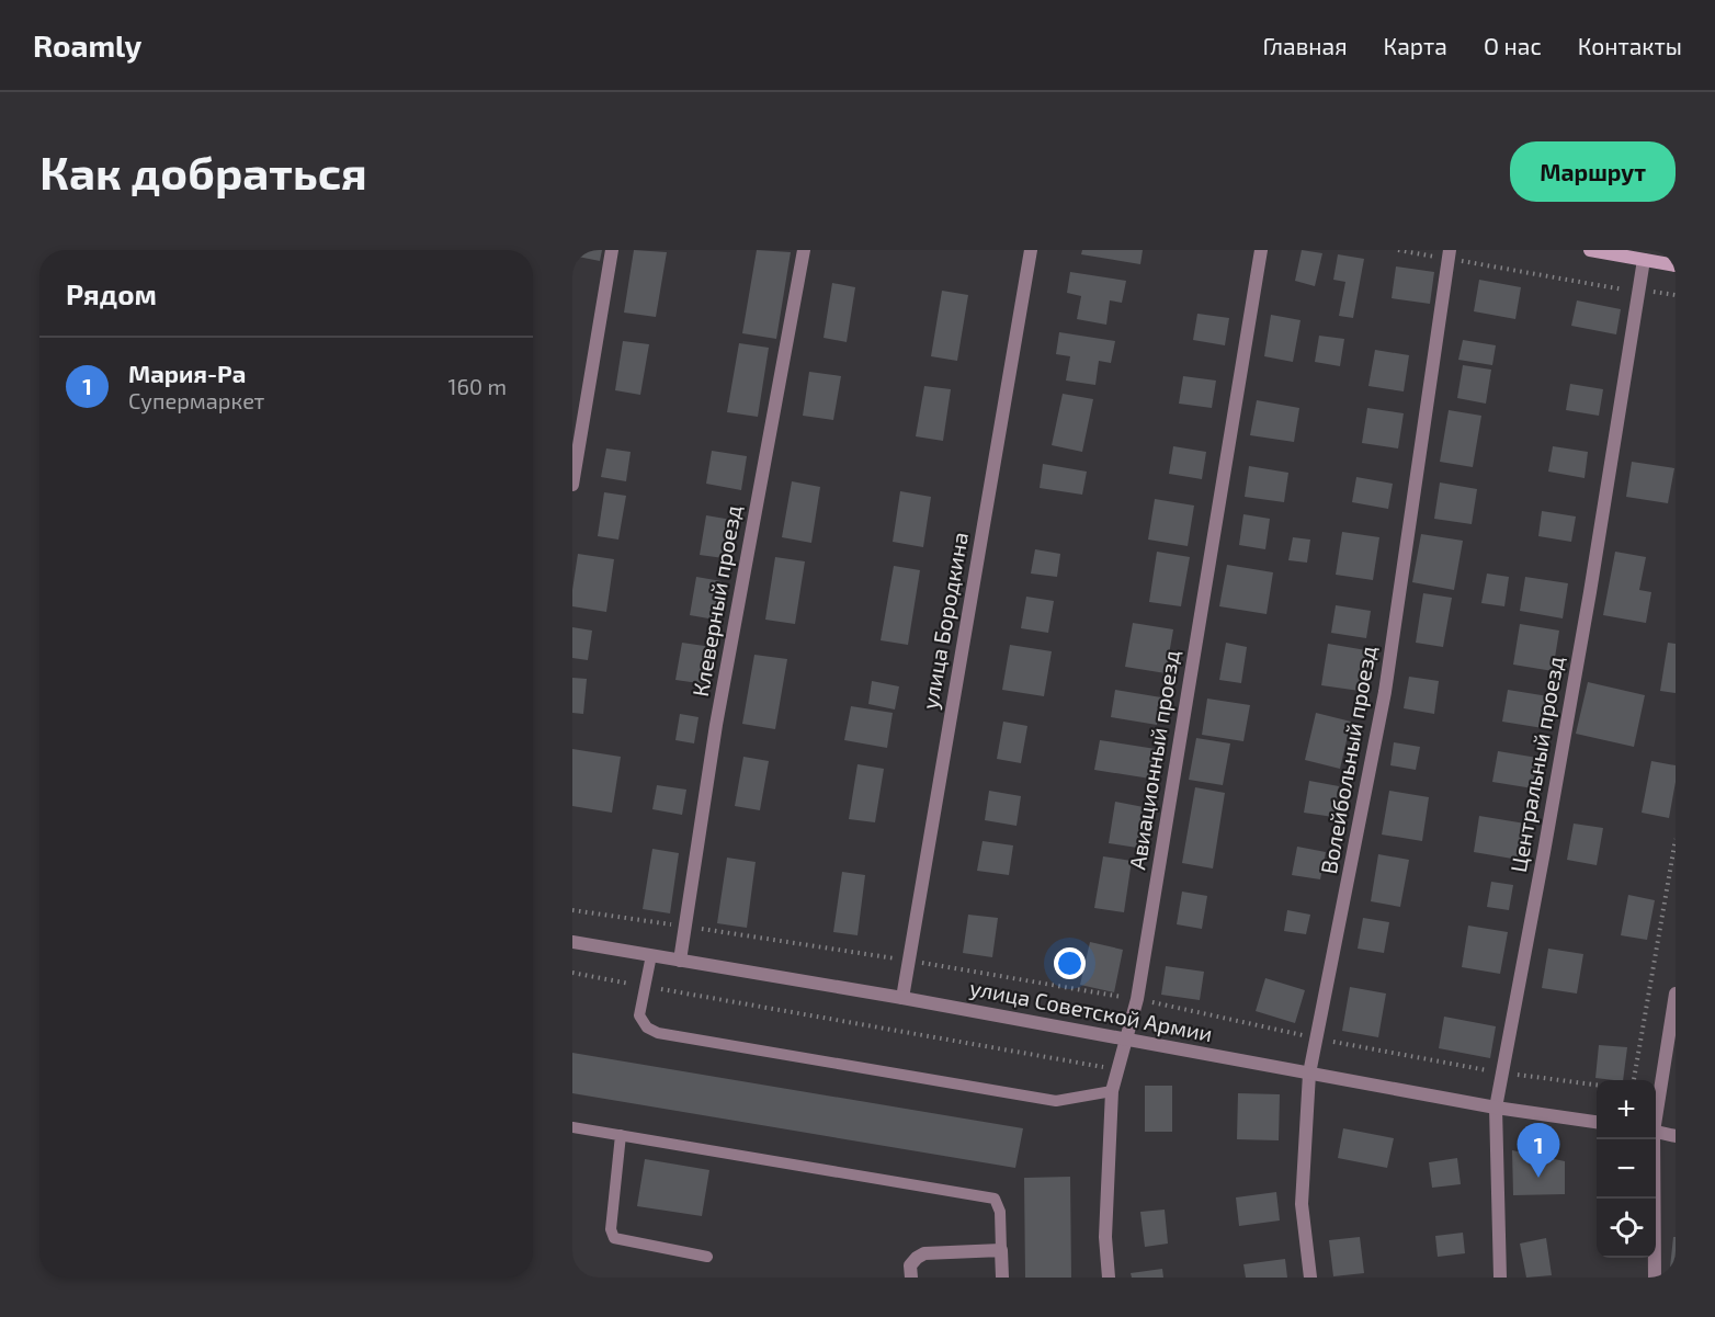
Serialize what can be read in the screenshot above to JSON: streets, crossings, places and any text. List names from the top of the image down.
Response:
{
  "streets": {
    "street": [
      "Клеверный проезд",
      "улица Бородкина",
      "Авиационный проезд",
      "Волейбольный проезд",
      "Центральный проезд",
      "улица Советской Армии"
    ]
  },
  "crossings": [
    ["Клеверный проезд", "улица Советской Армии"],
    ["улица Бородкина", "улица Советской Армии"],
    ["Авиационный проезд", "улица Советской Армии"],
    ["Волейбольный проезд", "улица Советской Армии"],
    ["Центральный проезд", "улица Советской Армии"]
  ],
  "page": {
    "header": "Roamly",
    "nav": [
      "Главная",
      "Карта",
      "О нас",
      "Контакты"
    ],
    "buttons": "Маршрут",
    "title": "Как добраться",
    "heading": "Рядом",
    "list": [
      {
        "mark": "1",
        "name": "Мария-Ра",
        "note": "Супермаркет",
        "value": "160 m"
      }
    ],
    "map_buttons": ["+", "−"],
    "pins": "1"
  }
}
